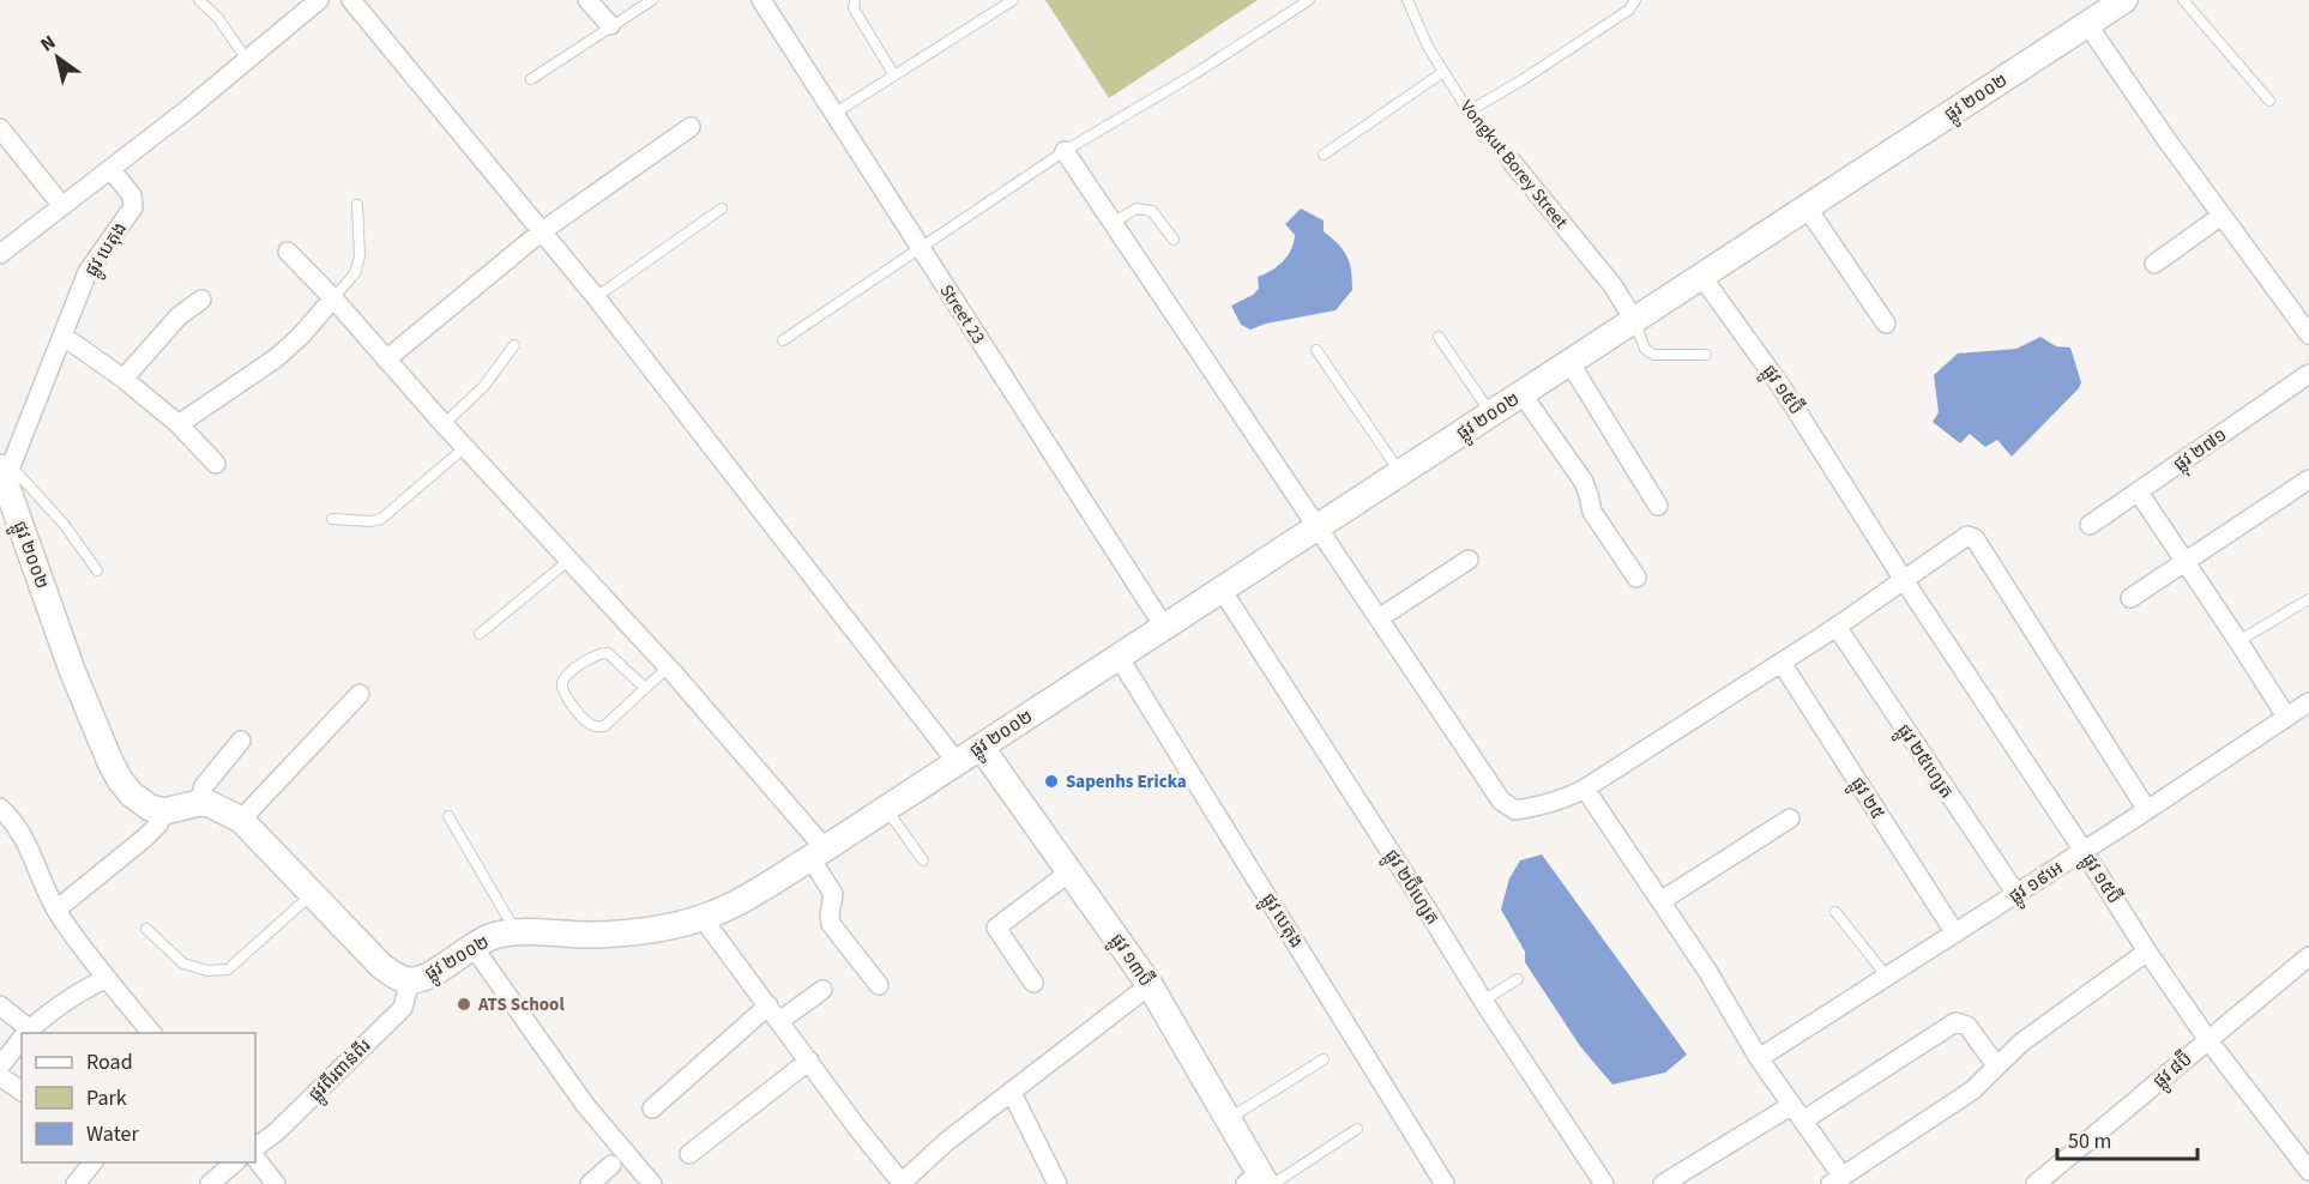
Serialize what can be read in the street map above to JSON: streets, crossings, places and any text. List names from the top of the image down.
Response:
{
  "streets": {
    "street": [
      "ផ្លូវ ២០០២",
      "Vongkut Borey Street",
      "ផ្លូវ បេតុង",
      "Street 23",
      "ផ្លូវ ១៥ប៊ី",
      "ផ្លុវ ២៧១",
      "ផ្លូវ ២៥ហ្សេត",
      "ផ្លូវ ២៥",
      "ផ្លូវ ១៩អេ",
      "ផ្លូវ ២ប៊ីហ្សេត",
      "ផ្លូវ ១៣ប៊ី",
      "ផ្លូវពីរពាន់ពីរ",
      "ផ្លូវ ៨ប៊ី"
    ]
  },
  "crossings": [
    ["ផ្លូវ ២០០២", "Vongkut Borey Street"],
    ["ផ្លូវ ២០០២", "ផ្លូវ បេតុង"],
    ["ផ្លូវ ២០០២", "Street 23"],
    ["ផ្លូវ ២០០២", "ផ្លូវ ១៥ប៊ី"],
    ["ផ្លូវ ២០០២", "ផ្លូវ ២ប៊ីហ្សេត"],
    ["ផ្លូវ ២០០២", "ផ្លូវ ១៣ប៊ី"],
    ["ផ្លូវ ២០០២", "ផ្លូវពីរពាន់ពីរ"],
    ["ផ្លូវ ១៥ប៊ី", "ផ្លូវ ១៩អេ"],
    ["ផ្លូវ ១៥ប៊ី", "ផ្លូវ ៨ប៊ី"],
    ["ផ្លូវ ២៥ហ្សេត", "ផ្លូវ ១៩អេ"],
    ["ផ្លូវ ២៥", "ផ្លូវ ១៩អេ"]
  ],
  "places": ["Sapenhs Ericka", "ATS School"],
  "legend": ["Road", "Park", "Water"],
  "scale_bar": "50 m",
  "north": "top left"
}
